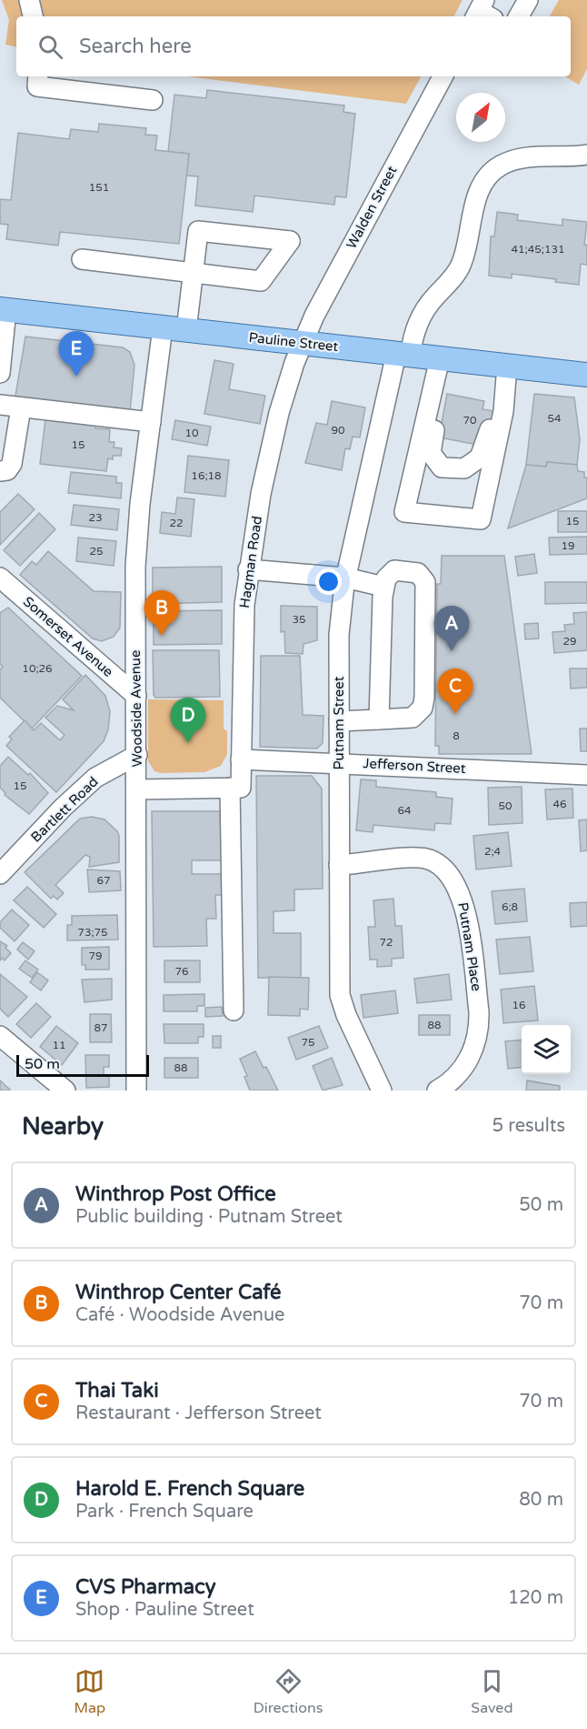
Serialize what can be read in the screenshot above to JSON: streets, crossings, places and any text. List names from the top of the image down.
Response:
{
  "streets": {
    "main road": ["Pauline Street"],
    "street": [
      "Walden Street",
      "Hagman Road",
      "Somerset Avenue",
      "Woodside Avenue",
      "Putnam Street",
      "Jefferson Street",
      "Bartlett Road",
      "Putnam Place"
    ]
  },
  "crossings": [
    ["Walden Street", "Pauline Street"],
    ["Walden Street", "Hagman Road"],
    ["Pauline Street", "Hagman Road"],
    ["Pauline Street", "Woodside Avenue"],
    ["Pauline Street", "Putnam Street"],
    ["Hagman Road", "Jefferson Street"],
    ["Somerset Avenue", "Woodside Avenue"],
    ["Woodside Avenue", "Bartlett Road"],
    ["Putnam Street", "Jefferson Street"],
    ["Putnam Street", "Putnam Place"]
  ],
  "house_numbers": [
    "151",
    "41;45;131",
    "54",
    "70",
    "90",
    "10",
    "15",
    "16;18",
    "23",
    "15",
    "22",
    "19",
    "25",
    "35",
    "29",
    "10;26",
    "8",
    "15",
    "46",
    "50",
    "64",
    "2;4",
    "67",
    "6;8",
    "73;75",
    "72",
    "79",
    "76",
    "16",
    "88",
    "87",
    "75",
    "11",
    "88"
  ],
  "scale_bar": "50 m",
  "north": "top right",
  "page": {
    "search": "Search here",
    "pins": [
      "E",
      "B",
      "A",
      "C",
      "D"
    ],
    "scale": "50 m",
    "heading": ["Nearby", "5 results"],
    "list": [
      {
        "mark": "A",
        "name": "Winthrop Post Office",
        "note": "Public building · Putnam Street",
        "value": "50 m"
      },
      {
        "mark": "B",
        "name": "Winthrop Center Café",
        "note": "Café · Woodside Avenue",
        "value": "70 m"
      },
      {
        "mark": "C",
        "name": "Thai Taki",
        "note": "Restaurant · Jefferson Street",
        "value": "70 m"
      },
      {
        "mark": "D",
        "name": "Harold E. French Square",
        "note": "Park · French Square",
        "value": "80 m"
      },
      {
        "mark": "E",
        "name": "CVS Pharmacy",
        "note": "Shop · Pauline Street",
        "value": "120 m"
      }
    ],
    "nav": ["Map", "Directions", "Saved"]
  }
}
